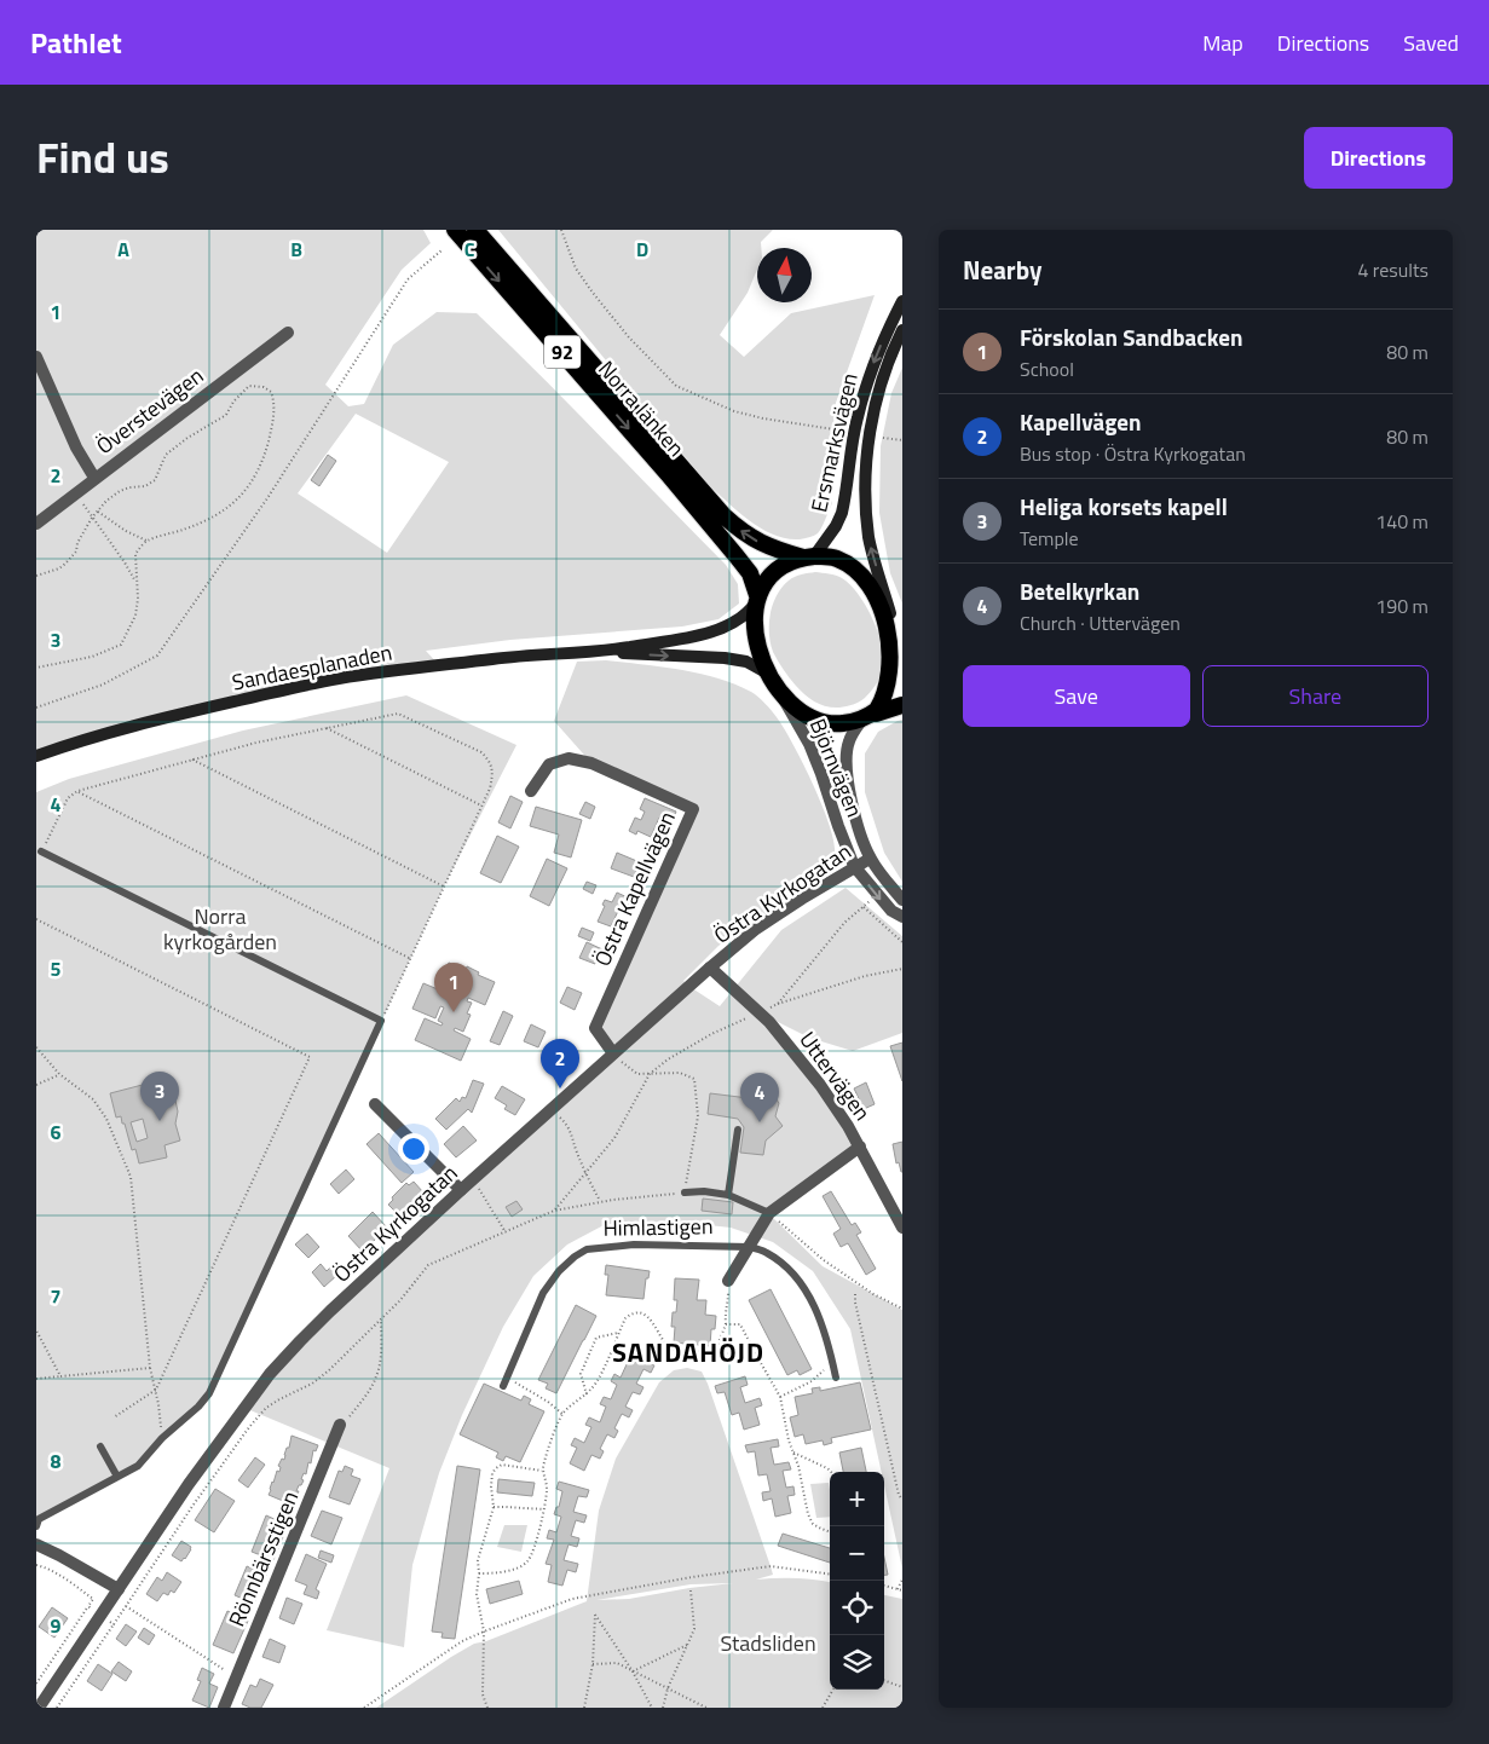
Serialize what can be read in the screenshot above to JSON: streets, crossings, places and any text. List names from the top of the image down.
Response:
{
  "streets": {
    "highway": ["92", "Norra länken"],
    "main road": ["Ersmarksvägen", "Sandaesplanaden"],
    "street": [
      "Överstevägen",
      "Björnvägen",
      "Östra Kapellvägen",
      "Östra Kyrkogatan",
      "Uttervägen",
      "Rönnbärsstigen"
    ],
    "lane": ["Himlastigen"]
  },
  "crossings": [
    ["Norra länken", "Ersmarksvägen"],
    ["Norra länken", "Sandaesplanaden"],
    ["Norra länken", "Björnvägen"],
    ["Ersmarksvägen", "Sandaesplanaden"],
    ["Ersmarksvägen", "Björnvägen"],
    ["Sandaesplanaden", "Björnvägen"],
    ["Björnvägen", "Östra Kyrkogatan"],
    ["Östra Kapellvägen", "Östra Kyrkogatan"],
    ["Östra Kyrkogatan", "Uttervägen"]
  ],
  "districts": ["SANDAHÖJD"],
  "parks": ["Norra kyrkogården", "Stadsliden"],
  "north": "top",
  "page": {
    "header": "Pathlet",
    "nav": ["Map", "Directions", "Saved"],
    "title": "Find us",
    "buttons": [
      "Directions",
      ["Save", "Share"]
    ],
    "heading": ["Nearby", "4 results"],
    "list": [
      {
        "mark": "1",
        "name": "Förskolan Sandbacken",
        "note": "School",
        "value": "80 m"
      },
      {
        "mark": "2",
        "name": "Kapellvägen",
        "note": "Bus stop · Östra Kyrkogatan",
        "value": "80 m"
      },
      {
        "mark": "3",
        "name": "Heliga korsets kapell",
        "note": "Temple",
        "value": "140 m"
      },
      {
        "mark": "4",
        "name": "Betelkyrkan",
        "note": "Church · Uttervägen",
        "value": "190 m"
      }
    ],
    "pins": [
      "1",
      "2",
      "3",
      "4"
    ],
    "map_buttons": ["+", "−"]
  },
  "grid": {
    "columns": [
      "A",
      "B",
      "C",
      "D"
    ],
    "rows": [
      "1",
      "2",
      "3",
      "4",
      "5",
      "6",
      "7",
      "8",
      "9"
    ]
  }
}
